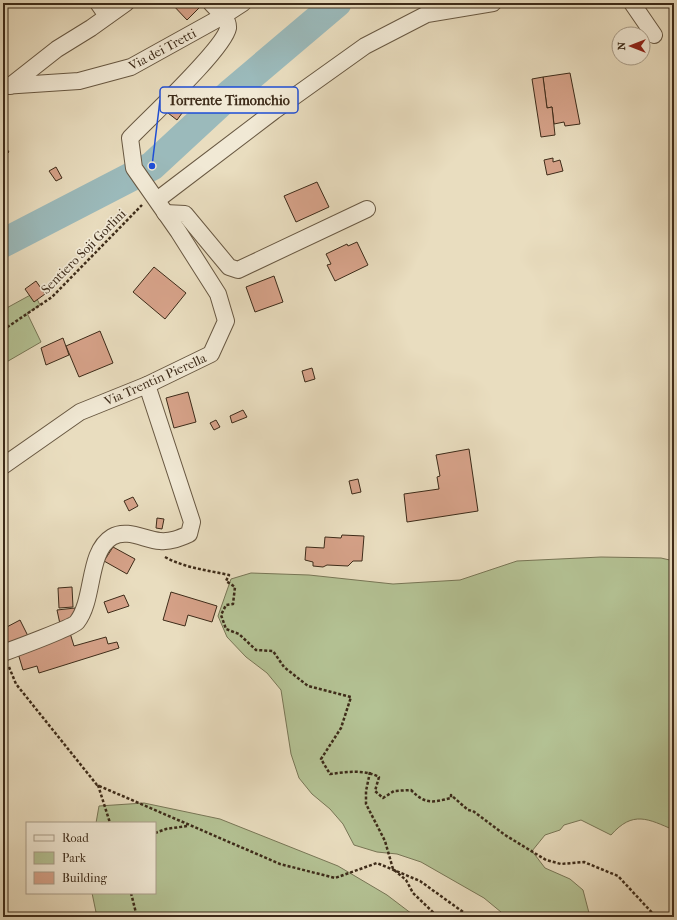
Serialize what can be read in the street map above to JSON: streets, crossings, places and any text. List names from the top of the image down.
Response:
{
  "streets": {
    "street": ["Via dei Tretti", "Via Trentin Pierella"],
    "path": ["Sentiero Soji Gorlini"]
  },
  "crossings": [
    ["Via dei Tretti", "Via Trentin Pierella"],
    ["Sentiero Soji Gorlini", "Via Trentin Pierella"]
  ],
  "places": ["Torrente Timonchio"],
  "legend": ["Road", "Park", "Building"],
  "north": "left"
}
